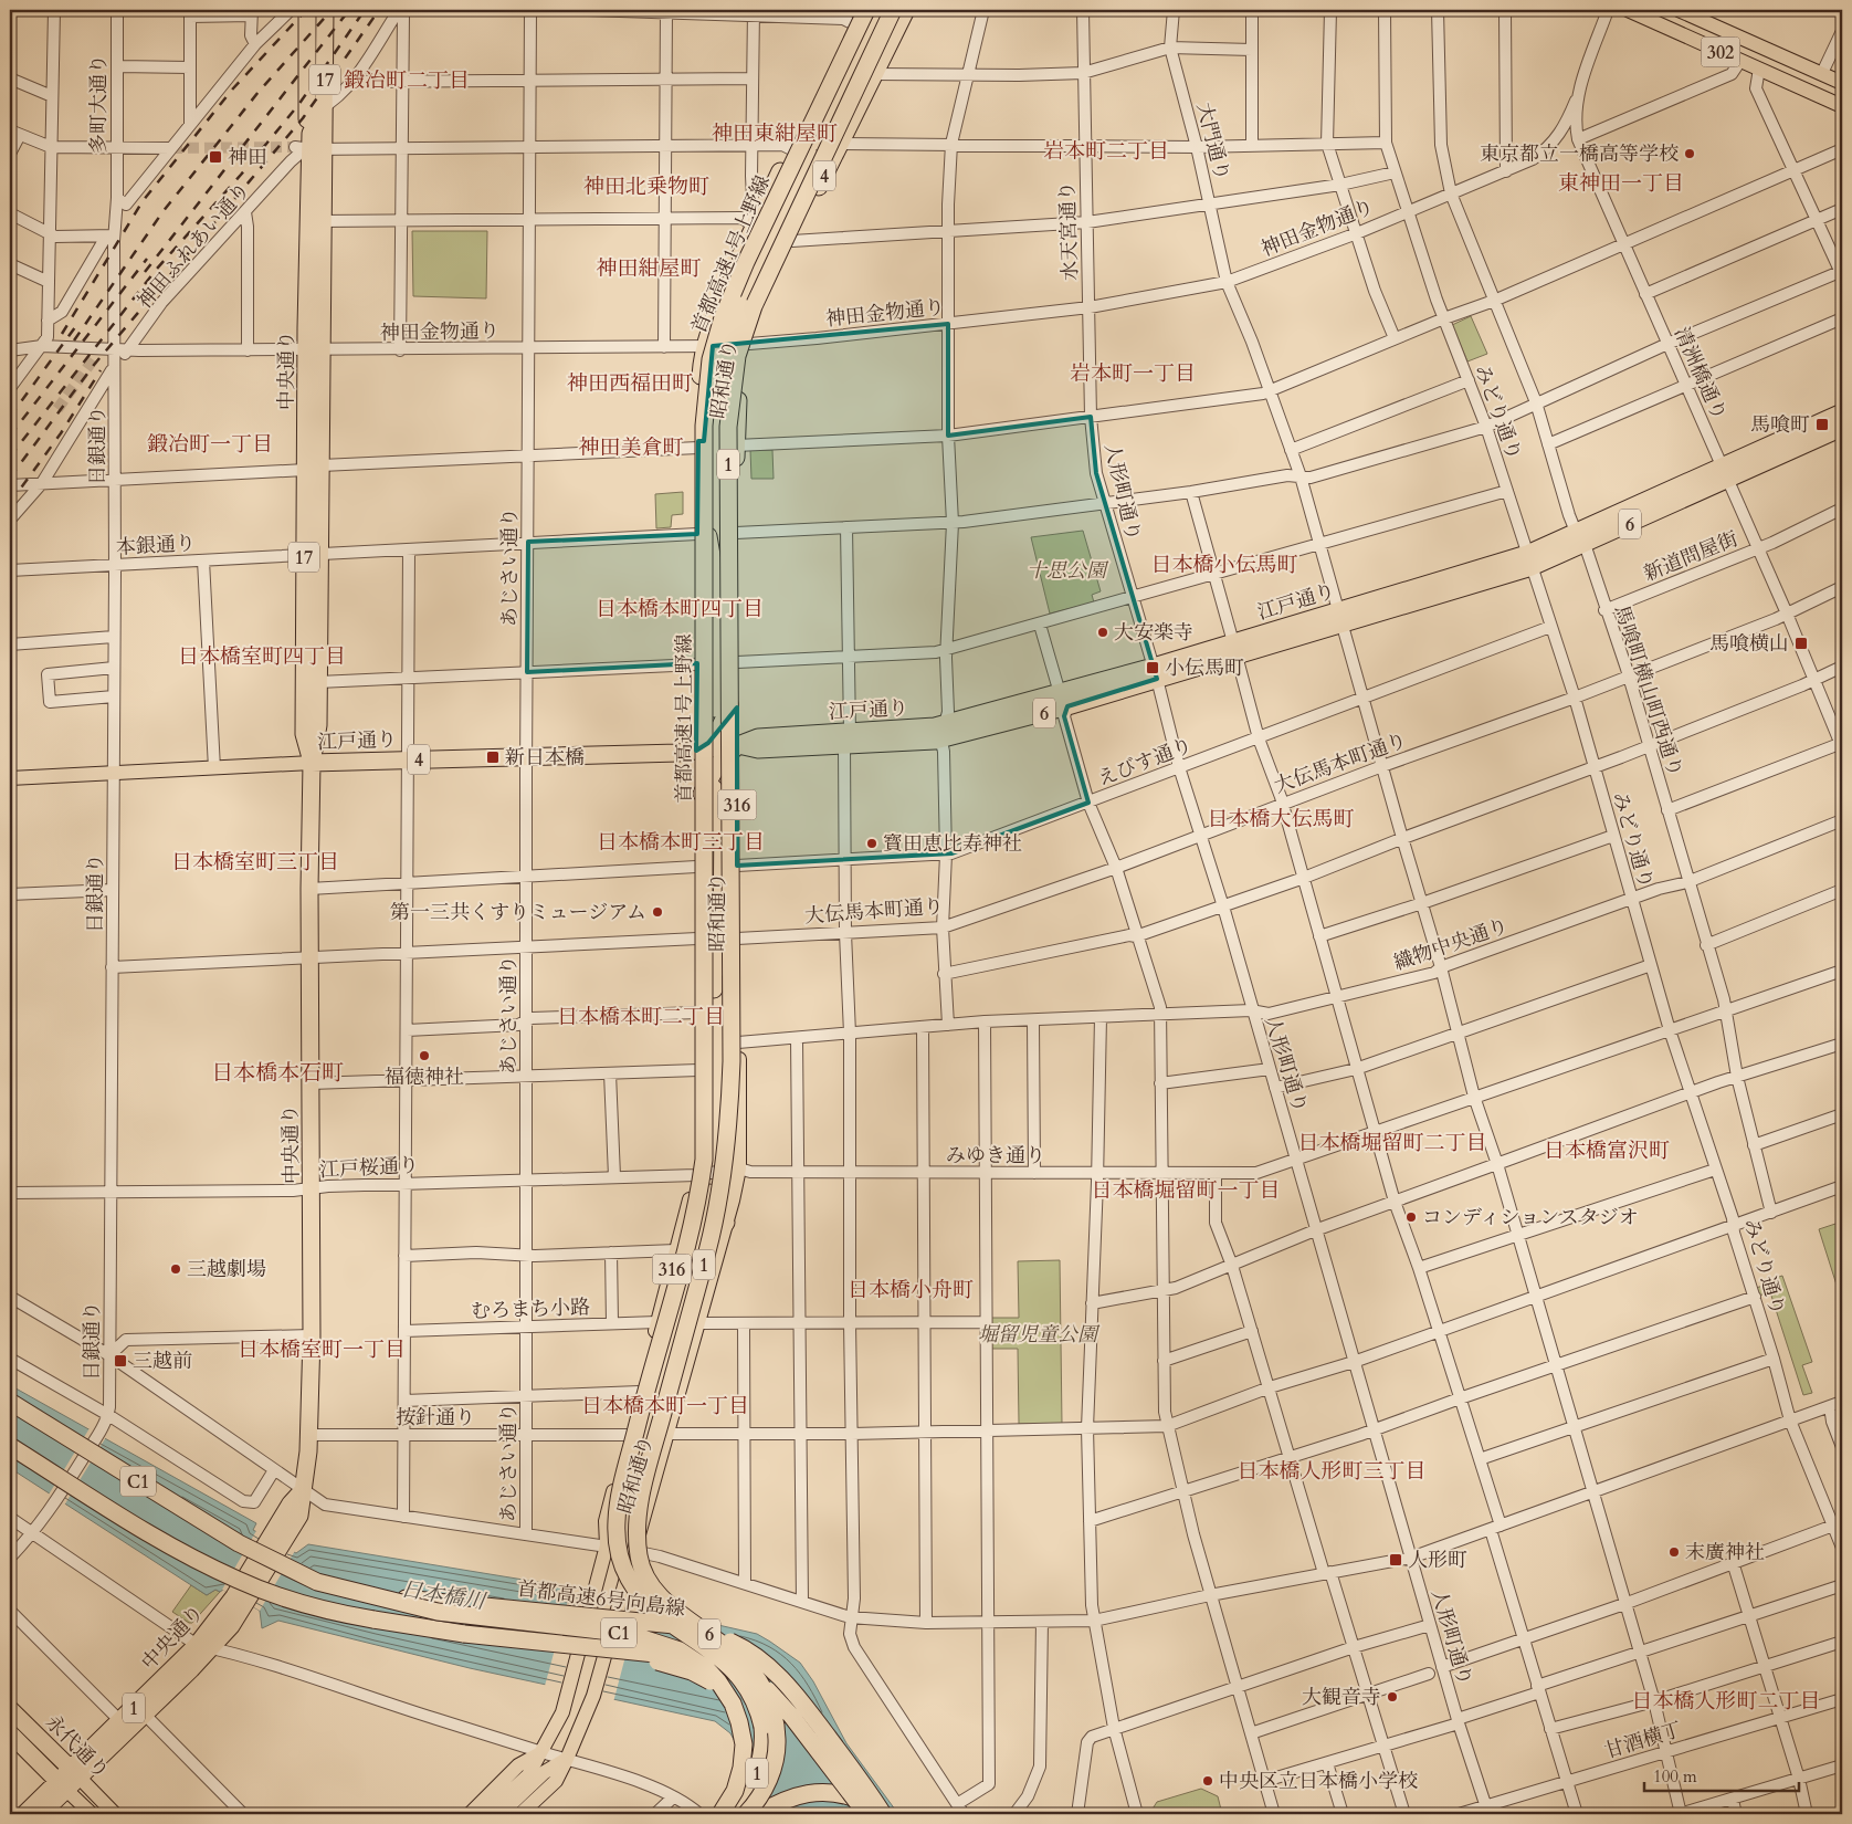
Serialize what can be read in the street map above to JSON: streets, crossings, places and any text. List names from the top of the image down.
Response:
{
  "streets": {
    "highway": [
      "17",
      "4",
      "首都高速1号上野線",
      "中央通り",
      "昭和通り",
      "1",
      "6",
      "江戸通り",
      "C1",
      "首都高速6号向島線",
      "永代通り"
    ],
    "main road": ["302", "316"],
    "street": [
      "多町大通り",
      "大門通り",
      "神田金物通り",
      "水天宮通り",
      "神田ふれあい通り",
      "清洲橋通り",
      "みどり通り",
      "日銀通り",
      "人形町通り",
      "本銀通り",
      "新道問屋街",
      "あじさい通り",
      "馬喰町横山町西通り",
      "えびす通り",
      "大伝馬本町通り",
      "織物中央通り",
      "みゆき通り",
      "江戸桜通り",
      "むろまち小路",
      "按針通り",
      "甘酒横丁"
    ]
  },
  "crossings": [
    ["多町大通り", "日銀通り"],
    ["大門通り", "神田金物通り"],
    ["大門通り", "江戸通り"],
    ["大門通り", "えびす通り"],
    ["大門通り", "大伝馬本町通り"],
    ["大門通り", "織物中央通り"],
    ["大門通り", "みゆき通り"],
    ["大門通り", "甘酒横丁"],
    ["神田金物通り", "水天宮通り"],
    ["神田金物通り", "神田ふれあい通り"],
    ["神田金物通り", "中央通り"],
    ["神田金物通り", "清洲橋通り"],
    ["神田金物通り", "昭和通り"],
    ["神田金物通り", "みどり通り"],
    ["神田金物通り", "日銀通り"],
    ["神田金物通り", "あじさい通り"],
    ["神田金物通り", "馬喰町横山町西通り"],
    ["水天宮通り", "人形町通り"],
    ["神田ふれあい通り", "中央通り"],
    ["神田ふれあい通り", "日銀通り"],
    ["中央通り", "本銀通り"],
    ["中央通り", "江戸通り"],
    ["中央通り", "江戸桜通り"],
    ["中央通り", "按針通り"],
    ["中央通り", "永代通り"],
    ["清洲橋通り", "新道問屋街"],
    ["清洲橋通り", "江戸通り"],
    ["清洲橋通り", "大伝馬本町通り"],
    ["昭和通り", "本銀通り"],
    ["昭和通り", "江戸通り"],
    ["昭和通り", "えびす通り"],
    ["昭和通り", "大伝馬本町通り"],
    ["昭和通り", "織物中央通り"],
    ["昭和通り", "みゆき通り"],
    ["昭和通り", "江戸桜通り"],
    ["昭和通り", "むろまち小路"],
    ["昭和通り", "按針通り"],
    ["みどり通り", "江戸通り"],
    ["みどり通り", "えびす通り"],
    ["みどり通り", "大伝馬本町通り"],
    ["みどり通り", "織物中央通り"],
    ["みどり通り", "みゆき通り"],
    ["日銀通り", "本銀通り"],
    ["日銀通り", "江戸通り"],
    ["日銀通り", "江戸桜通り"],
    ["人形町通り", "江戸通り"],
    ["人形町通り", "えびす通り"],
    ["人形町通り", "大伝馬本町通り"],
    ["人形町通り", "織物中央通り"],
    ["人形町通り", "みゆき通り"],
    ["人形町通り", "甘酒横丁"],
    ["6", "C1"],
    ["本銀通り", "あじさい通り"],
    ["新道問屋街", "馬喰町横山町西通り"],
    ["あじさい通り", "江戸通り"],
    ["あじさい通り", "江戸桜通り"],
    ["あじさい通り", "むろまち小路"],
    ["あじさい通り", "按針通り"],
    ["江戸通り", "馬喰町横山町西通り"],
    ["馬喰町横山町西通り", "大伝馬本町通り"],
    ["馬喰町横山町西通り", "織物中央通り"],
    ["馬喰町横山町西通り", "みゆき通り"],
    ["みゆき通り", "江戸桜通り"],
    ["C1", "首都高速6号向島線"]
  ],
  "districts": [
    "鍛冶町二丁目",
    "神田東紺屋町",
    "岩本町二丁目",
    "東神田一丁目",
    "神田北乗物町",
    "神田紺屋町",
    "岩本町一丁目",
    "神田西福田町",
    "鍛冶町一丁目",
    "神田美倉町",
    "日本橋小伝馬町",
    "日本橋本町四丁目",
    "日本橋室町四丁目",
    "日本橋大伝馬町",
    "日本橋本町三丁目",
    "日本橋室町三丁目",
    "日本橋本町二丁目",
    "日本橋本石町",
    "日本橋堀留町二丁目",
    "日本橋富沢町",
    "日本橋堀留町一丁目",
    "日本橋小舟町",
    "日本橋室町一丁目",
    "日本橋本町一丁目",
    "日本橋人形町三丁目",
    "日本橋人形町二丁目"
  ],
  "water": ["日本橋川"],
  "parks": ["十思公園", "堀留児童公園"],
  "places": {
    "other": [
      "東京都立一橋高等学校",
      "大安楽寺",
      "寳田恵比寿神社",
      "第一三共くすりミュージアム",
      "福徳神社",
      "コンディションスタジオ",
      "三越劇場",
      "末廣神社",
      "大観音寺",
      "中央区立日本橋小学校"
    ],
    "transit": [
      "神田",
      "馬喰町",
      "馬喰横山",
      "小伝馬町",
      "新日本橋",
      "三越前",
      "人形町"
    ]
  },
  "scale_bar": "100 m"
}
